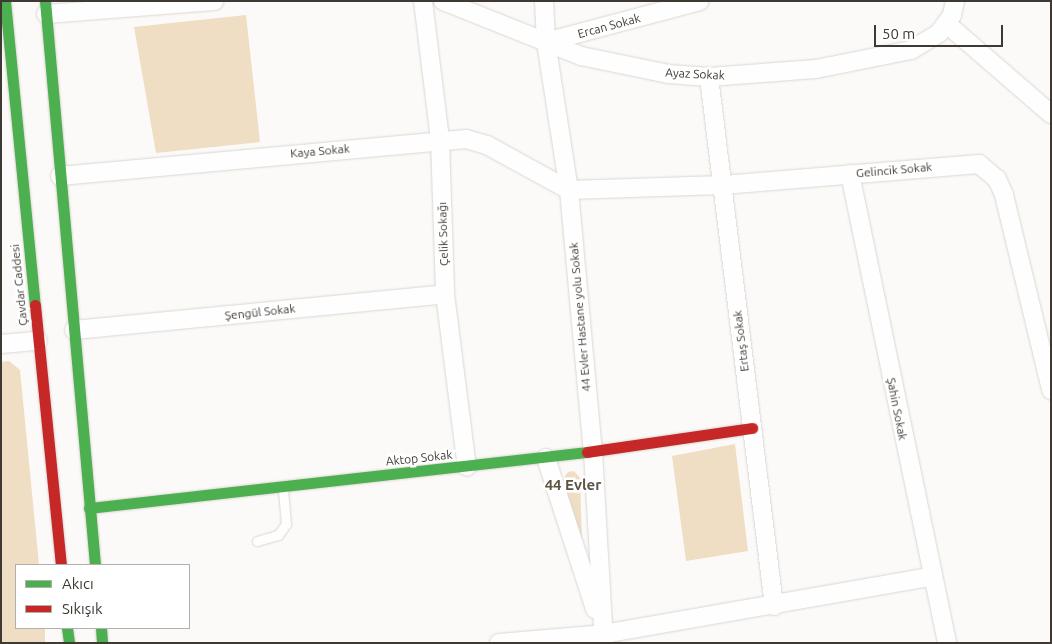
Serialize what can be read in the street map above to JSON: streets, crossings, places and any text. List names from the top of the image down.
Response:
{
  "streets": {
    "main road": ["Çavdar Caddesi", "Aktop Sokak"],
    "street": [
      "Ercan Sokak",
      "Ayaz Sokak",
      "Kaya Sokak",
      "Gelincik Sokak",
      "Çelik Sokağı",
      "Şengül Sokak",
      "44 Evler Hastane yolu Sokak",
      "Ertaş Sokak",
      "Şahin Sokak"
    ]
  },
  "crossings": [
    ["Ercan Sokak", "Ayaz Sokak"],
    ["Ercan Sokak", "44 Evler Hastane yolu Sokak"],
    ["Ayaz Sokak", "44 Evler Hastane yolu Sokak"],
    ["Ayaz Sokak", "Ertaş Sokak"],
    ["Kaya Sokak", "Gelincik Sokak"],
    ["Kaya Sokak", "Çelik Sokağı"],
    ["Kaya Sokak", "44 Evler Hastane yolu Sokak"],
    ["Gelincik Sokak", "44 Evler Hastane yolu Sokak"],
    ["Gelincik Sokak", "Ertaş Sokak"],
    ["Gelincik Sokak", "Şahin Sokak"],
    ["Çelik Sokağı", "Şengül Sokak"],
    ["Çelik Sokağı", "Aktop Sokak"],
    ["44 Evler Hastane yolu Sokak", "Aktop Sokak"],
    ["Ertaş Sokak", "Aktop Sokak"]
  ],
  "districts": ["44 Evler"],
  "legend": ["Akıcı", "Sıkışık"],
  "scale_bar": "50 m"
}
